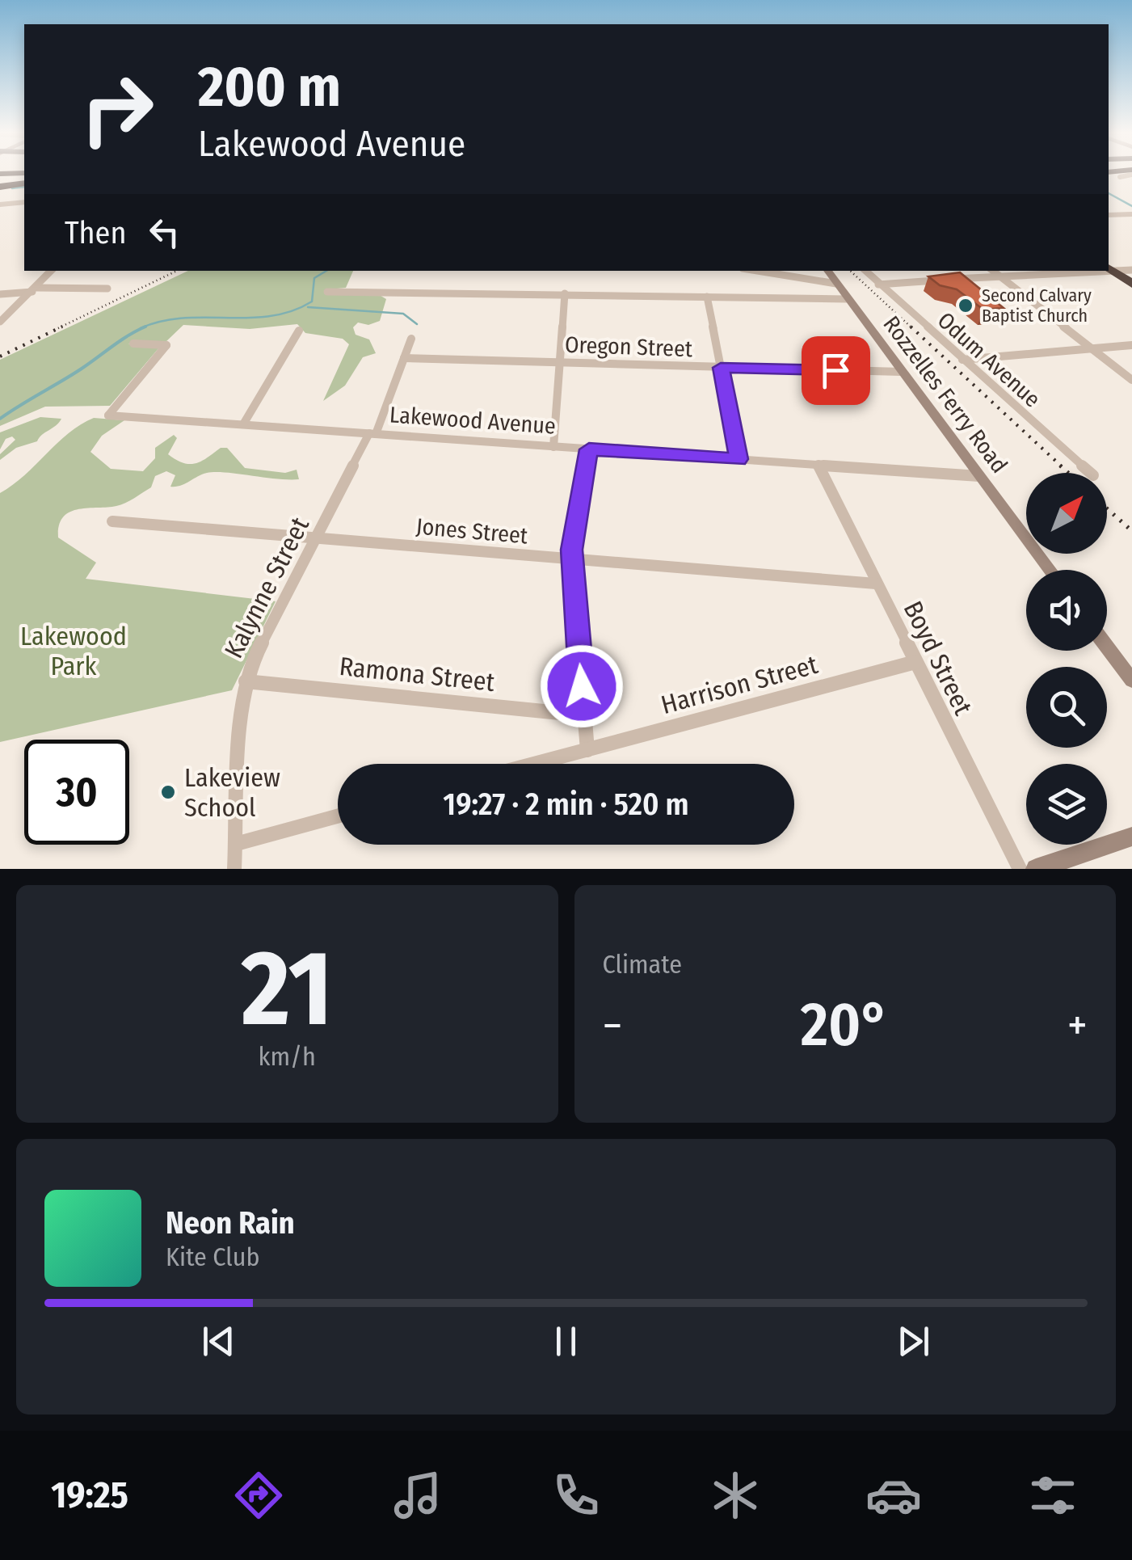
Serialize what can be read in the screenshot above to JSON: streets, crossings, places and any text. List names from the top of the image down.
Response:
{
  "streets": {
    "street": [
      "Oregon Street",
      "Odum Avenue",
      "Rozzelles Ferry Road",
      "Lakewood Avenue",
      "Jones Street",
      "Kalynne Street",
      "Boyd Street",
      "Ramona Street",
      "Harrison Street"
    ]
  },
  "crossings": [
    ["Oregon Street", "Rozzelles Ferry Road"],
    ["Oregon Street", "Kalynne Street"],
    ["Rozzelles Ferry Road", "Lakewood Avenue"],
    ["Lakewood Avenue", "Kalynne Street"],
    ["Lakewood Avenue", "Boyd Street"],
    ["Jones Street", "Kalynne Street"],
    ["Jones Street", "Boyd Street"],
    ["Kalynne Street", "Ramona Street"],
    ["Boyd Street", "Harrison Street"]
  ],
  "parks": ["Lakewood Park"],
  "places": ["Second Calvary Baptist Church", "Lakeview School"],
  "north": "top right",
  "page": {
    "turn": ["200 m", "Lakewood Avenue"],
    "then": "Then",
    "limit": "30",
    "trip": "19:27 · 2 min · 520 m",
    "tile": [
      ["21", "km/h"],
      "Climate"
    ],
    "heat": ["−", "20°", "+"],
    "song": ["Neon Rain", "Kite Club"],
    "tabs": "19:25"
  }
}
